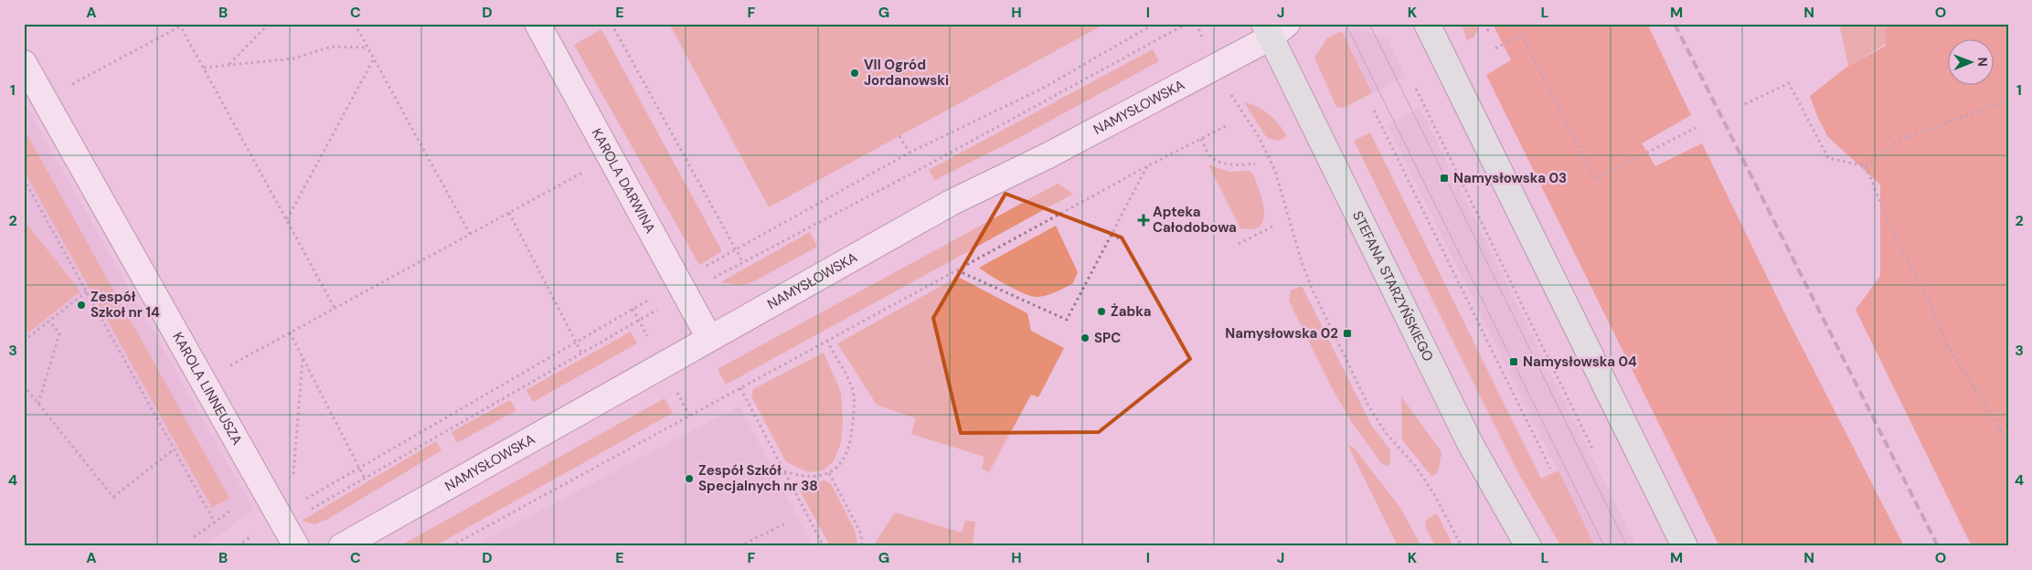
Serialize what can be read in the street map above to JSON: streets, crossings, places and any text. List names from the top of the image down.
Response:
{
  "streets": {
    "main road": ["STEFANA STARZYŃSKIEGO"],
    "street": ["NAMYSŁOWSKA", "KAROLA DARWINA", "KAROLA LINNEUSZA"]
  },
  "crossings": [
    ["NAMYSŁOWSKA", "KAROLA DARWINA"],
    ["NAMYSŁOWSKA", "STEFANA STARZYŃSKIEGO"]
  ],
  "places": {
    "other": [
      "VII Ogród Jordanowski",
      "Zespół Szkoł nr 14",
      "Żabka",
      "SPC",
      "Zespół Szkół Specjalnych nr 38"
    ],
    "transit": ["Namysłowska 03", "Namysłowska 02", "Namysłowska 04"],
    "health": ["Apteka Całodobowa"]
  },
  "north": "right",
  "grid": {
    "columns": [
      "A",
      "B",
      "C",
      "D",
      "E",
      "F",
      "G",
      "H",
      "I",
      "J",
      "K",
      "L",
      "M",
      "N",
      "O"
    ],
    "rows": [
      "1",
      "2",
      "3",
      "4"
    ]
  }
}
